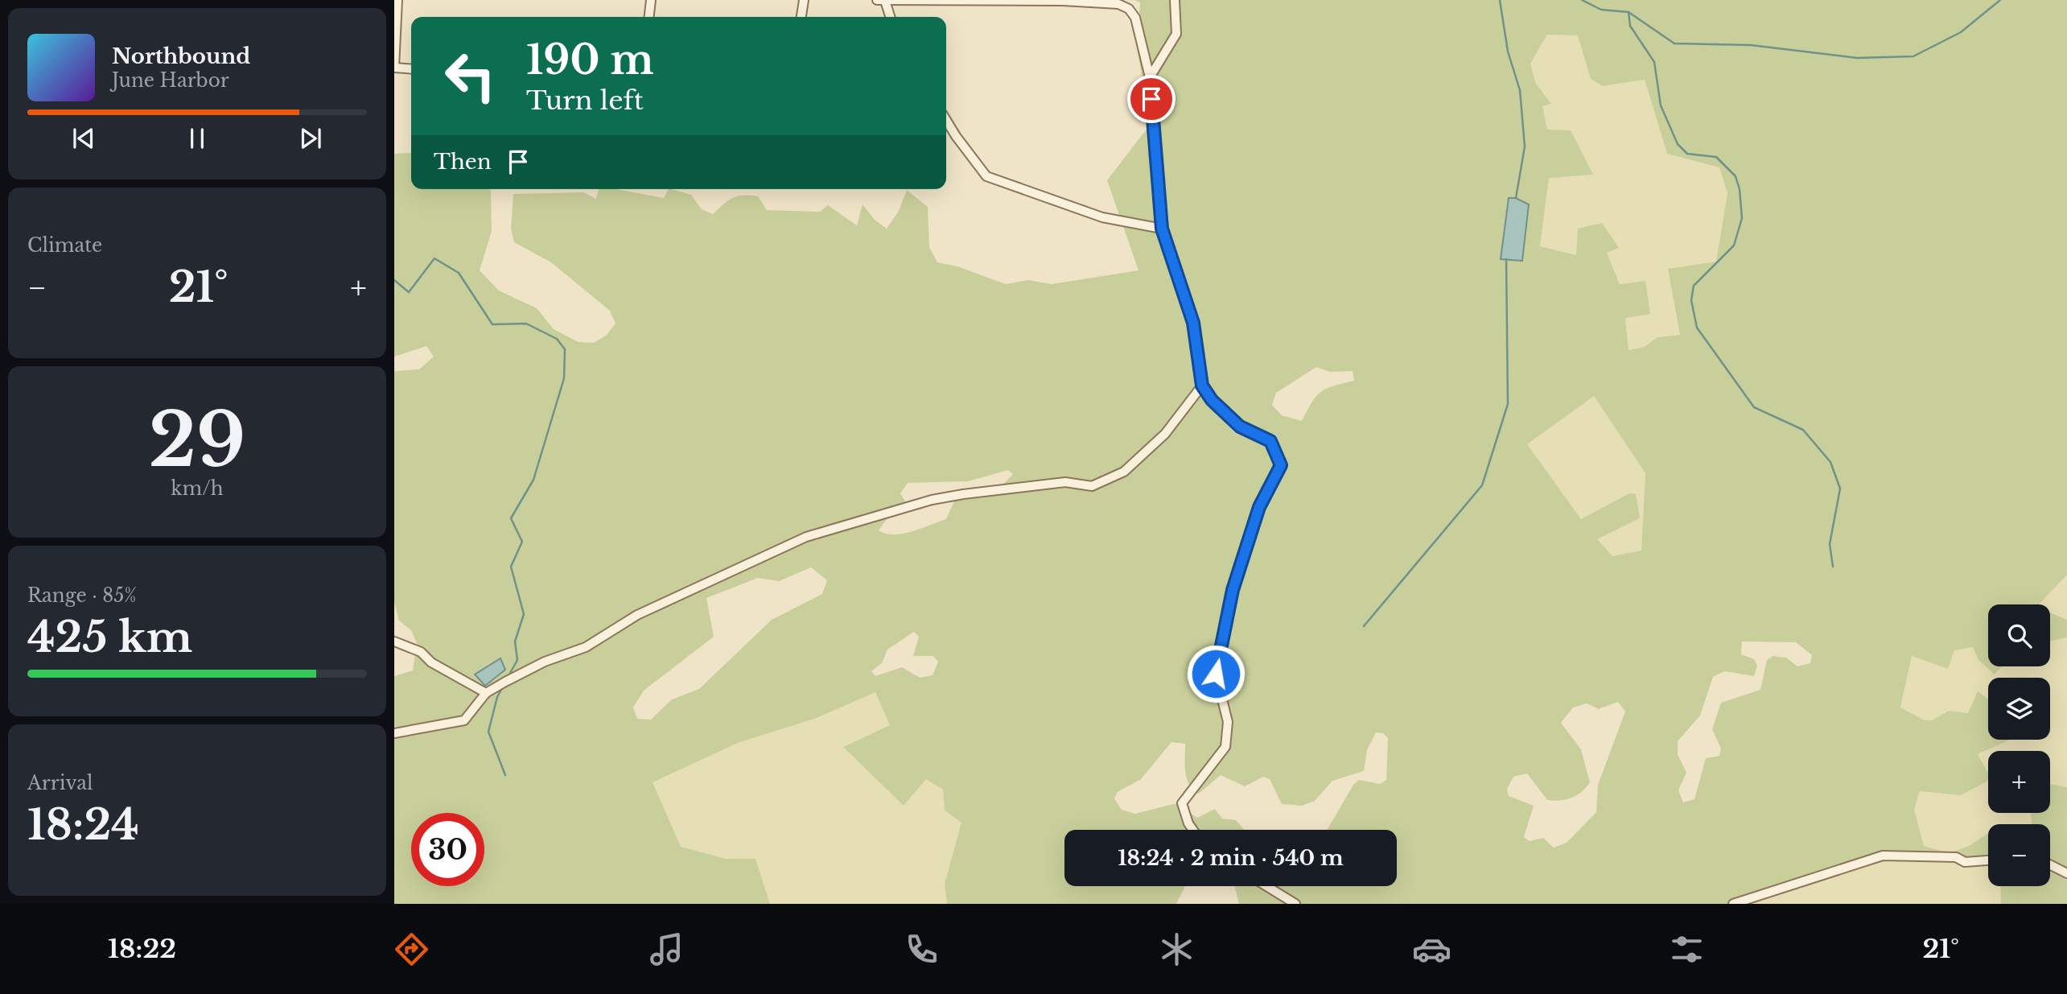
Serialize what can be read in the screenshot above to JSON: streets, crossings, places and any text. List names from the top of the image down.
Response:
{
  "page": {
    "turn": ["190 m", "Turn left"],
    "song": ["Northbound", "June Harbor"],
    "then": "Then",
    "tile": [
      "Climate",
      ["29", "km/h"],
      ["Range · 85%", "425 km"],
      ["Arrival", "18:24"]
    ],
    "heat": ["−", "21°", "+"],
    "map_buttons": ["+", "−"],
    "limit": "30",
    "trip": "18:24 · 2 min · 540 m",
    "tabs": ["18:22", "21°"]
  }
}
